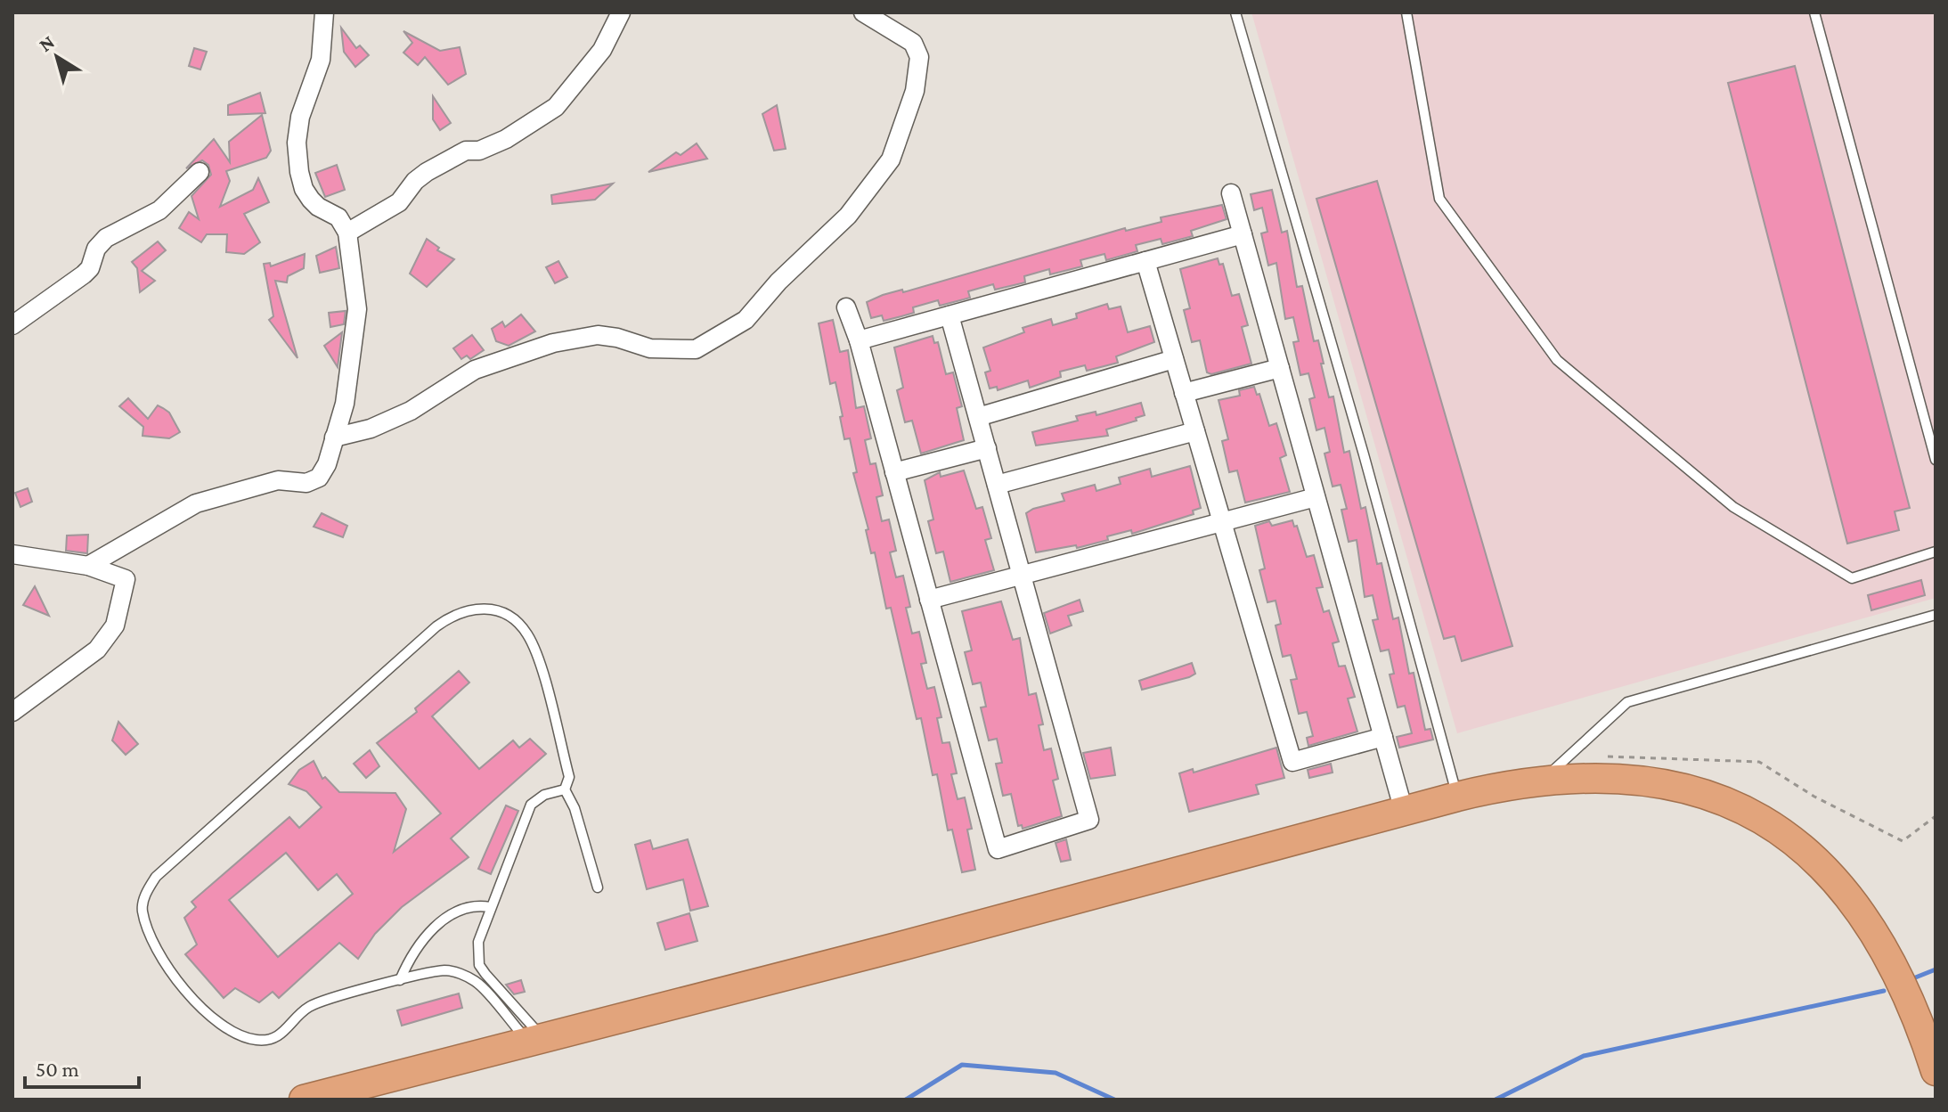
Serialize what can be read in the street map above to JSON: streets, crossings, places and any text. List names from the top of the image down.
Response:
{
  "scale_bar": "50 m",
  "north": "top left"
}
